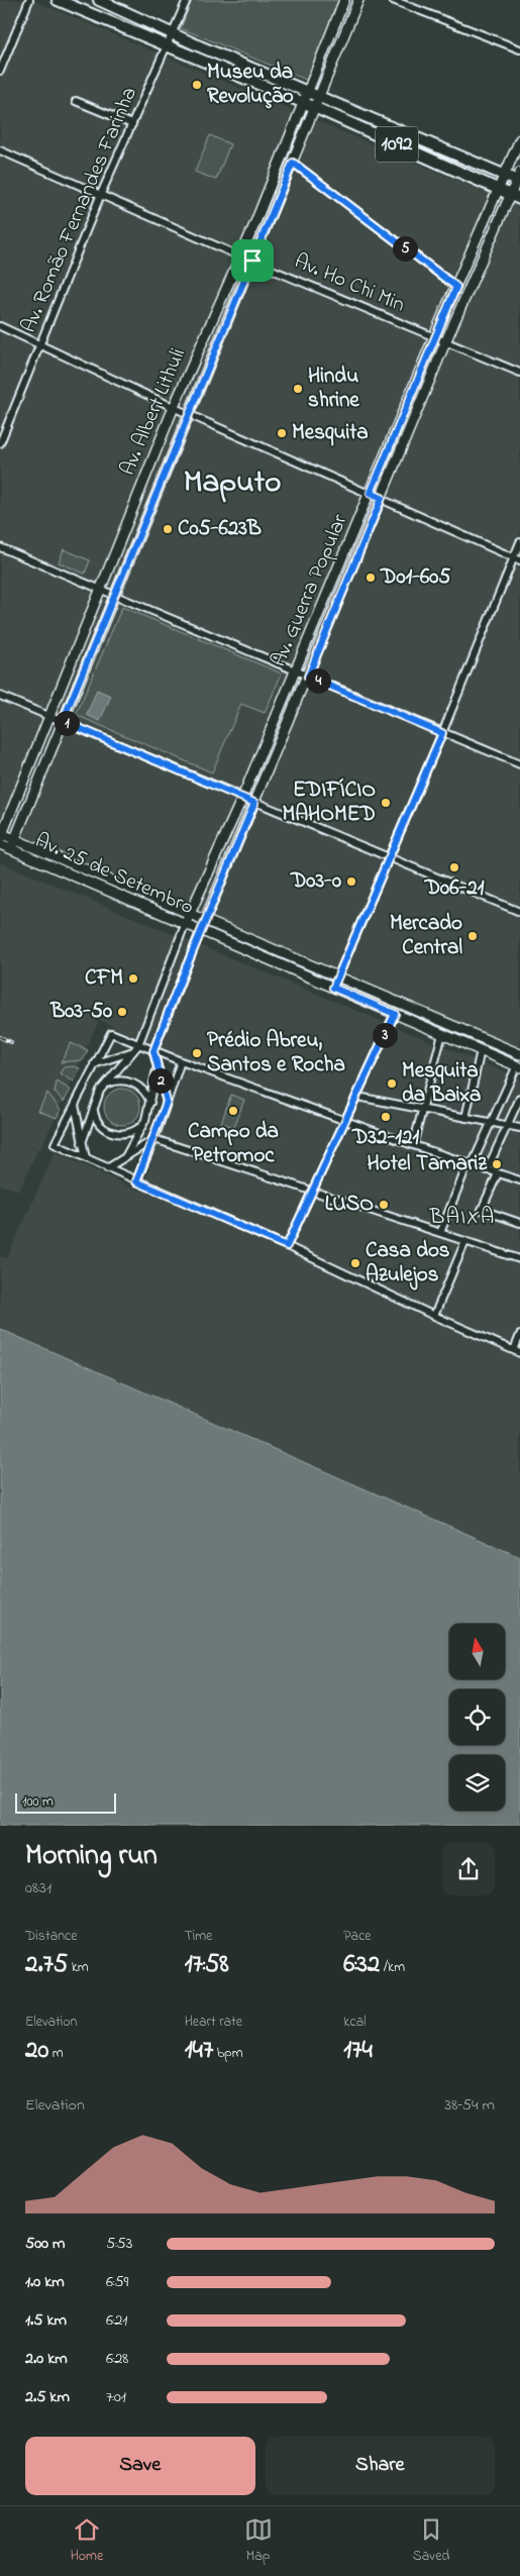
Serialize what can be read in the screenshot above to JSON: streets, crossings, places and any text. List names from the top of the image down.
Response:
{
  "streets": {
    "main road": [
      "1092",
      "Av. Albert Lithuli",
      "Av. Guerra Popular",
      "Av. 25 de Setembro"
    ],
    "street": ["Av. Romão Fernandes Farinha", "Av. Ho Chi Min"]
  },
  "crossings": [
    ["1092", "Av. Romão Fernandes Farinha"],
    ["1092", "Av. Albert Lithuli"],
    ["1092", "Av. Guerra Popular"],
    ["Av. Romão Fernandes Farinha", "Av. Ho Chi Min"],
    ["Av. Ho Chi Min", "Av. Albert Lithuli"],
    ["Av. Ho Chi Min", "Av. Guerra Popular"],
    ["Av. Albert Lithuli", "Av. 25 de Setembro"],
    ["Av. Guerra Popular", "Av. 25 de Setembro"]
  ],
  "districts": ["Maputo", "BAIXA"],
  "places": [
    "Museu da Revolução",
    "Hindu shrine",
    "Mesquita",
    "C05-623B",
    "D01-605",
    "EDIFÍCIO MAHOMED",
    "D06-21",
    "D03-0",
    "Mercado Central",
    "CFM",
    "B03-50",
    "Prédio Abreu, Santos e Rocha",
    "Mesquita da Baixa",
    "Campo da Petromoc",
    "D32-121",
    "Hotel Tamariz",
    "LUSO",
    "Casa dos Azulejos"
  ],
  "scale_bar": "100 m",
  "north": "top",
  "page": {
    "pins": [
      "5",
      "4",
      "1",
      "3",
      "2"
    ],
    "scale": "100 m",
    "heading": ["Morning run", "08:31"],
    "stats": [
      ["Distance", "2.75 km"],
      ["Time", "17:58"],
      ["Pace", "6:32 /km"],
      ["Elevation", "20 m"],
      ["Heart rate", "147 bpm"],
      ["kcal", "174"]
    ],
    "chart": ["Elevation", "38–54 m"],
    "list": [
      {
        "name": "500 m",
        "note": "5:53"
      },
      {
        "name": "1.0 km",
        "note": "6:59"
      },
      {
        "name": "1.5 km",
        "note": "6:21"
      },
      {
        "name": "2.0 km",
        "note": "6:28"
      },
      {
        "name": "2.5 km",
        "note": "7:01"
      }
    ],
    "buttons": ["Save", "Share"],
    "tabs": ["Home", "Map", "Saved"]
  }
}
